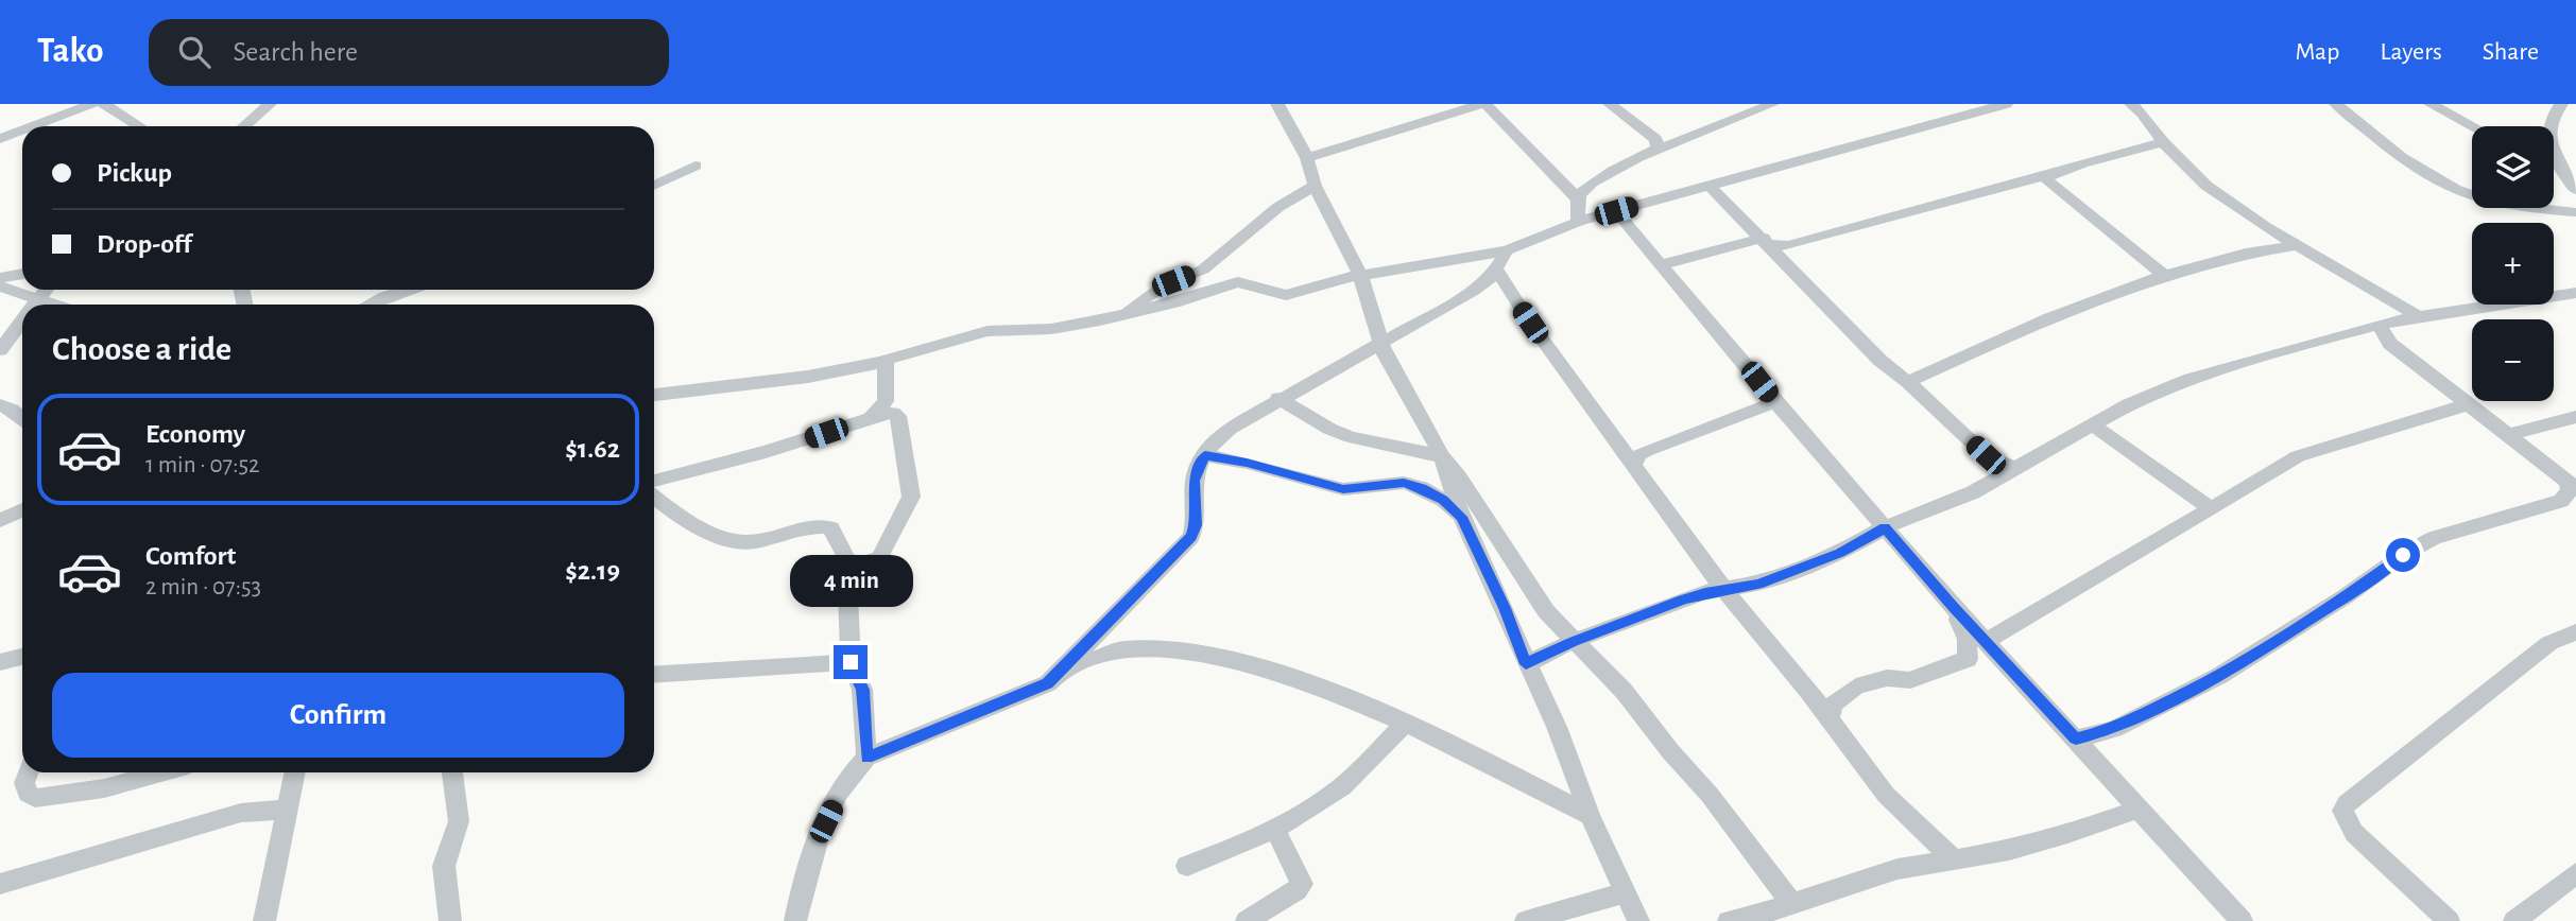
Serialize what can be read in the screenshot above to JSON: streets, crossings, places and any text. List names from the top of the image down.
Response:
{
  "page": {
    "header": "Tako",
    "search": "Search here",
    "nav": ["Map", "Layers", "Share"],
    "map_buttons": ["+", "−"],
    "banner": ["Pickup", "Drop-off"],
    "heading": "Choose a ride",
    "list": [
      {
        "name": "Economy",
        "note": "1 min · 07:52",
        "value": "$1.62"
      },
      {
        "name": "Comfort",
        "note": "2 min · 07:53",
        "value": "$2.19"
      }
    ],
    "bubble": "4 min",
    "buttons": "Confirm"
  }
}
